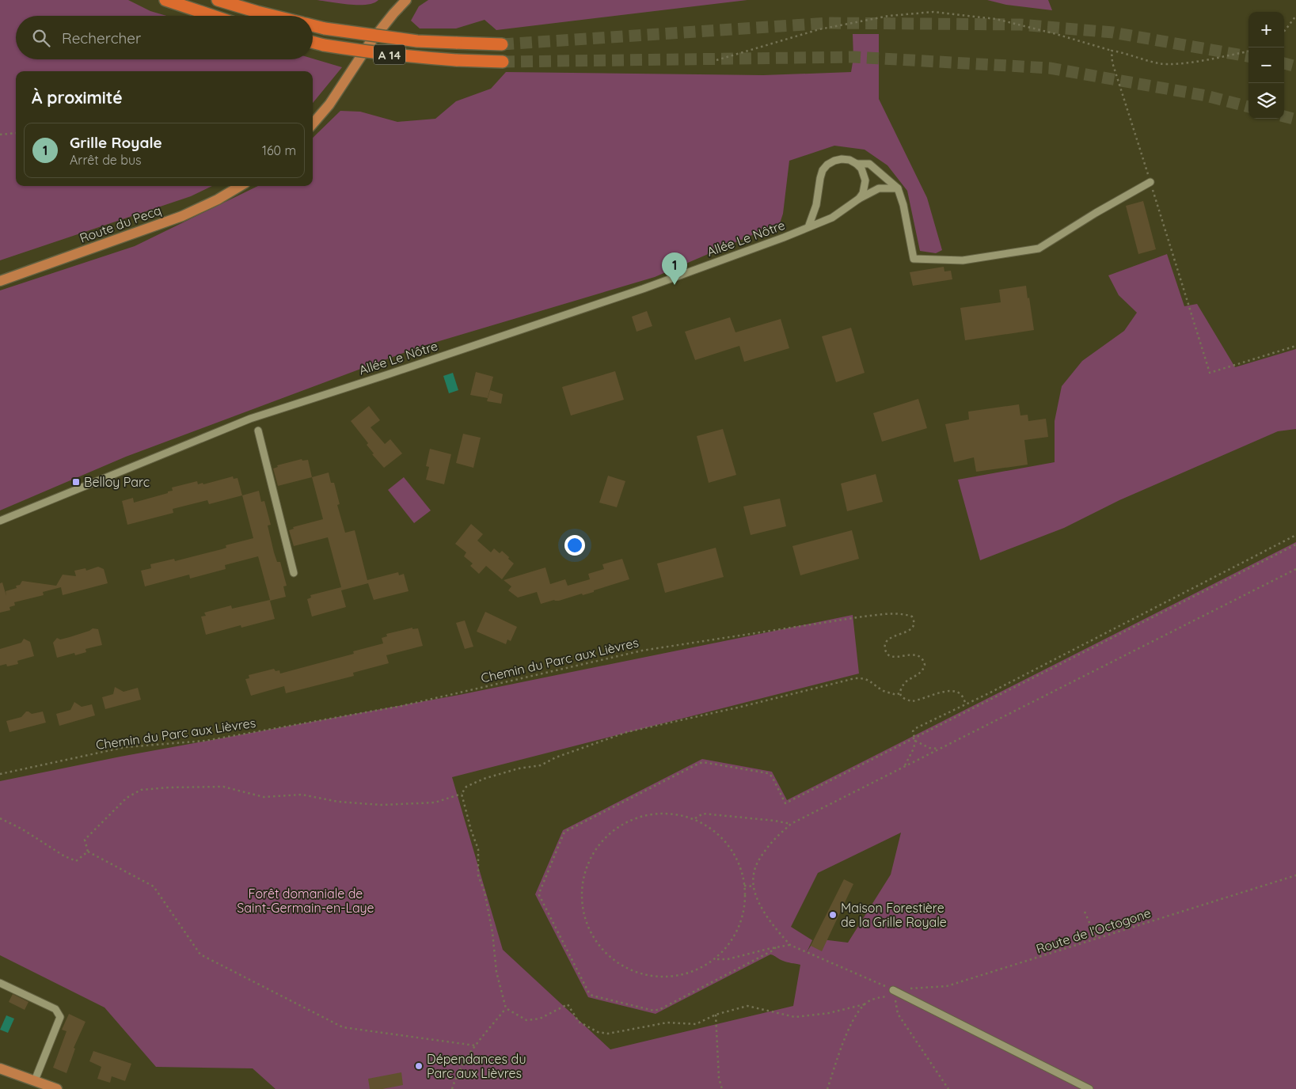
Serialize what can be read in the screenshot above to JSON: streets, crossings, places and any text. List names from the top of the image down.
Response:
{
  "streets": {
    "highway": ["A 14"],
    "main road": ["Route du Pecq"],
    "street": ["Allée Le Nôtre"],
    "path": ["Chemin du Parc aux Lièvres", "Route de l'Octogone"]
  },
  "parks": ["Forêt domaniale de Saint-Germain-en-Laye"],
  "places": {
    "transit": ["Belloy Parc"],
    "other": ["Maison Forestière de la Grille Royale", "Dépendances du Parc aux Lièvres"]
  },
  "page": {
    "map_buttons": ["+", "−"],
    "search": "Rechercher",
    "heading": "À proximité",
    "list": [
      {
        "mark": "1",
        "name": "Grille Royale",
        "note": "Arrêt de bus",
        "value": "160 m"
      }
    ],
    "pins": "1"
  }
}
